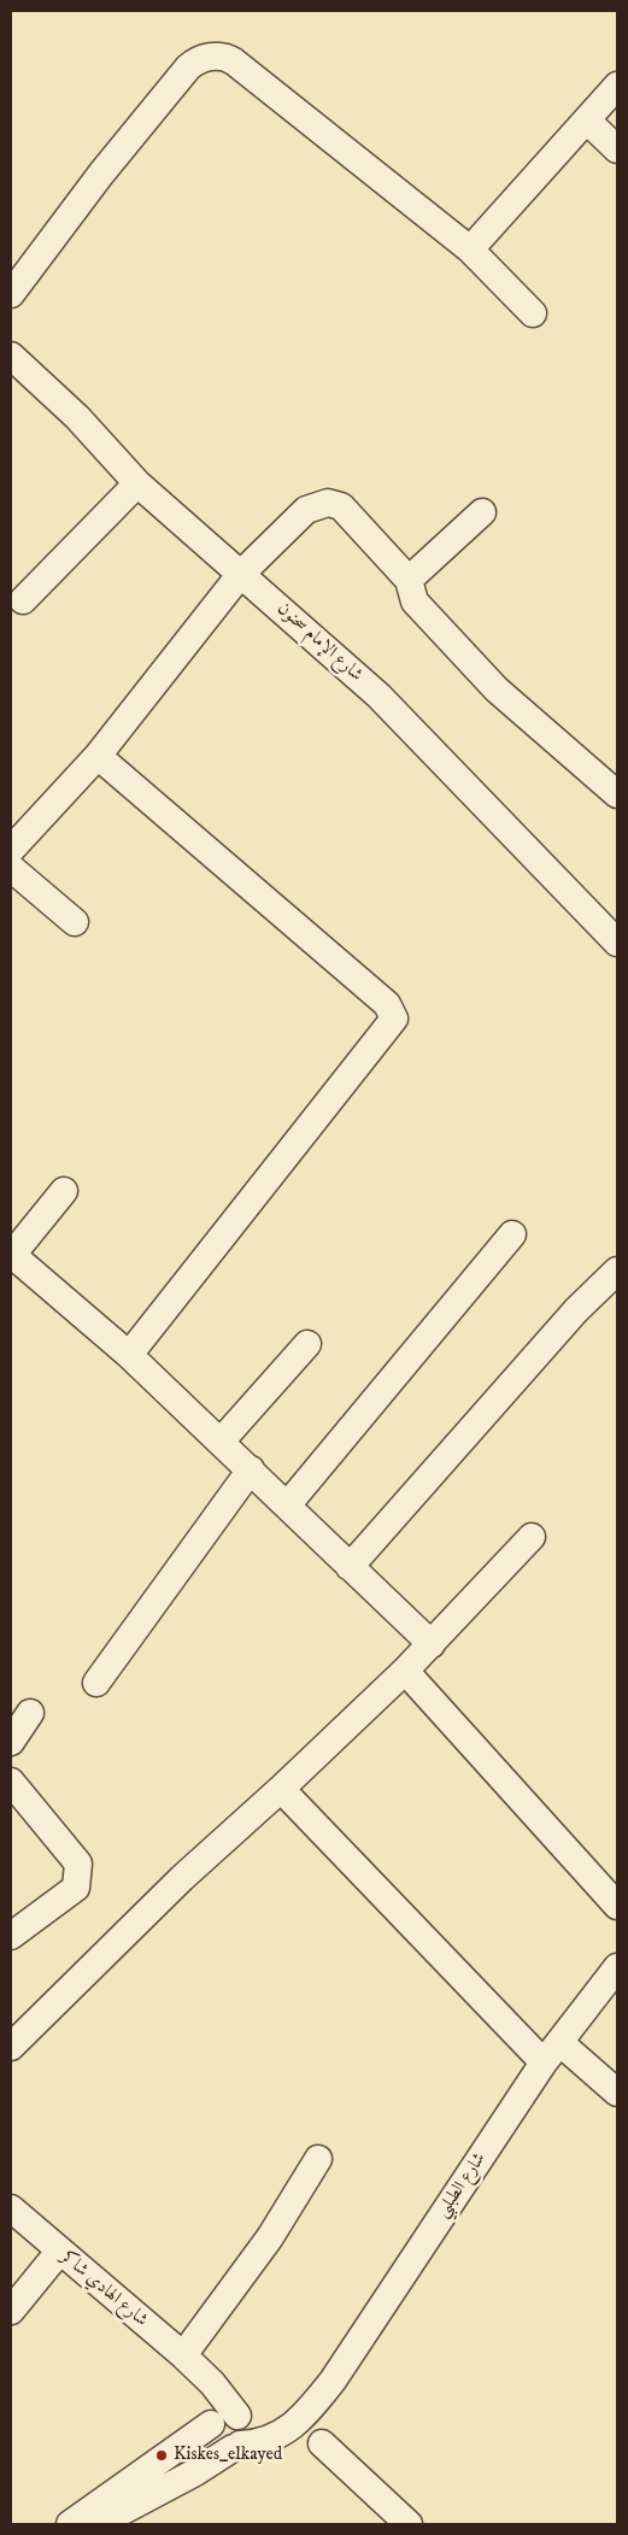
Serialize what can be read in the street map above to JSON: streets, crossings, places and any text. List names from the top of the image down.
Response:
{
  "streets": {
    "street": ["شارع الإمام سحنون", "شارع الطبلبي", "شارع الهادي شاكر"]
  },
  "places": ["Kiskes_elkayed"]
}
